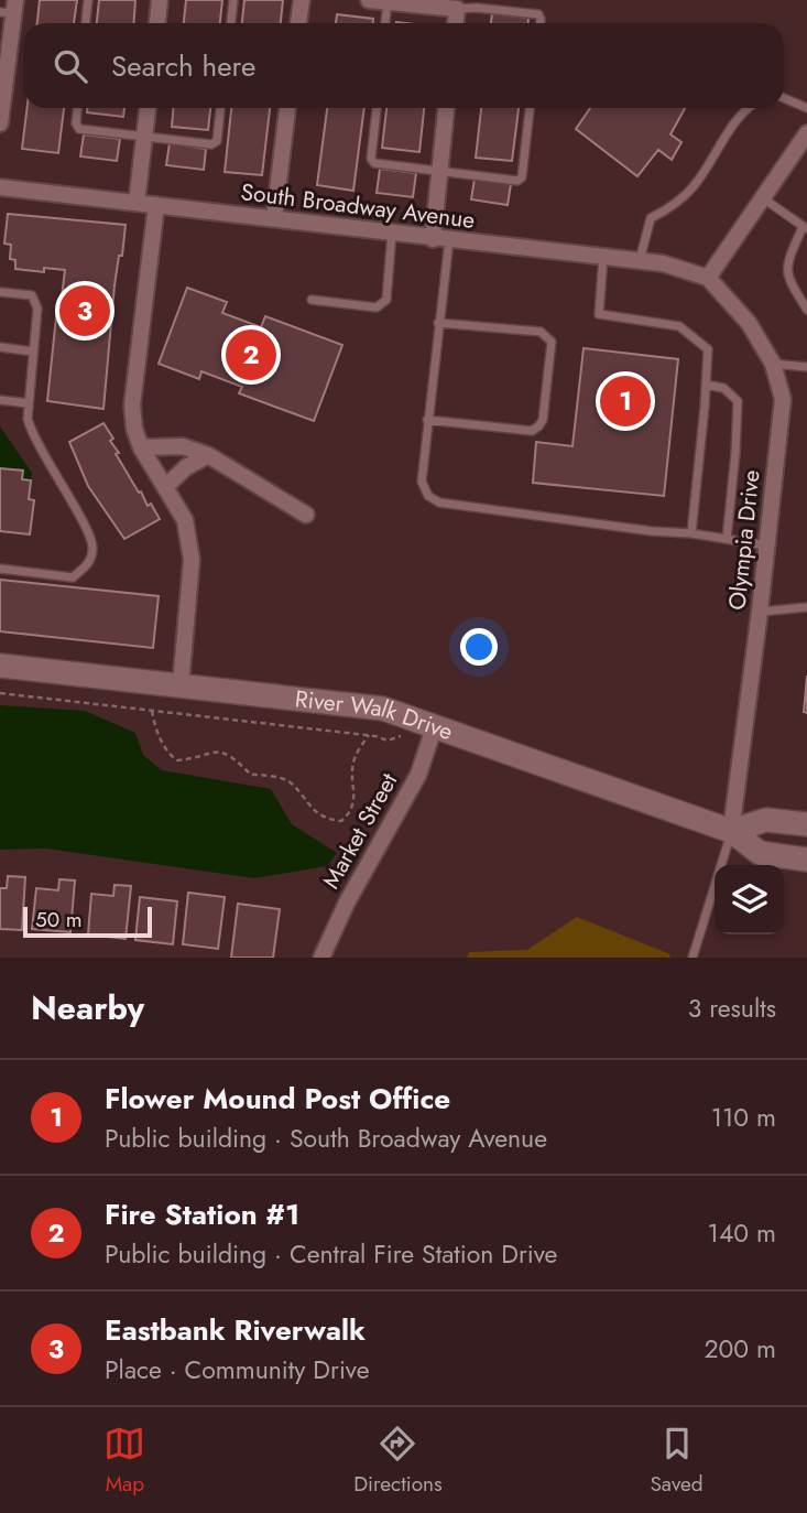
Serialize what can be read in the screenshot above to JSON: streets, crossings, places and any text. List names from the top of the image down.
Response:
{
  "streets": {
    "street": [
      "South Broadway Avenue",
      "Olympia Drive",
      "River Walk Drive",
      "Market Street"
    ]
  },
  "crossings": [
    ["South Broadway Avenue", "Olympia Drive"],
    ["Olympia Drive", "River Walk Drive"],
    ["River Walk Drive", "Market Street"]
  ],
  "scale_bar": "50 m",
  "page": {
    "search": "Search here",
    "pins": ["3", "2", "1"],
    "scale": "50 m",
    "heading": ["Nearby", "3 results"],
    "list": [
      {
        "mark": "1",
        "name": "Flower Mound Post Office",
        "note": "Public building · South Broadway Avenue",
        "value": "110 m"
      },
      {
        "mark": "2",
        "name": "Fire Station #1",
        "note": "Public building · Central Fire Station Drive",
        "value": "140 m"
      },
      {
        "mark": "3",
        "name": "Eastbank Riverwalk",
        "note": "Place · Community Drive",
        "value": "200 m"
      }
    ],
    "nav": ["Map", "Directions", "Saved"]
  }
}
